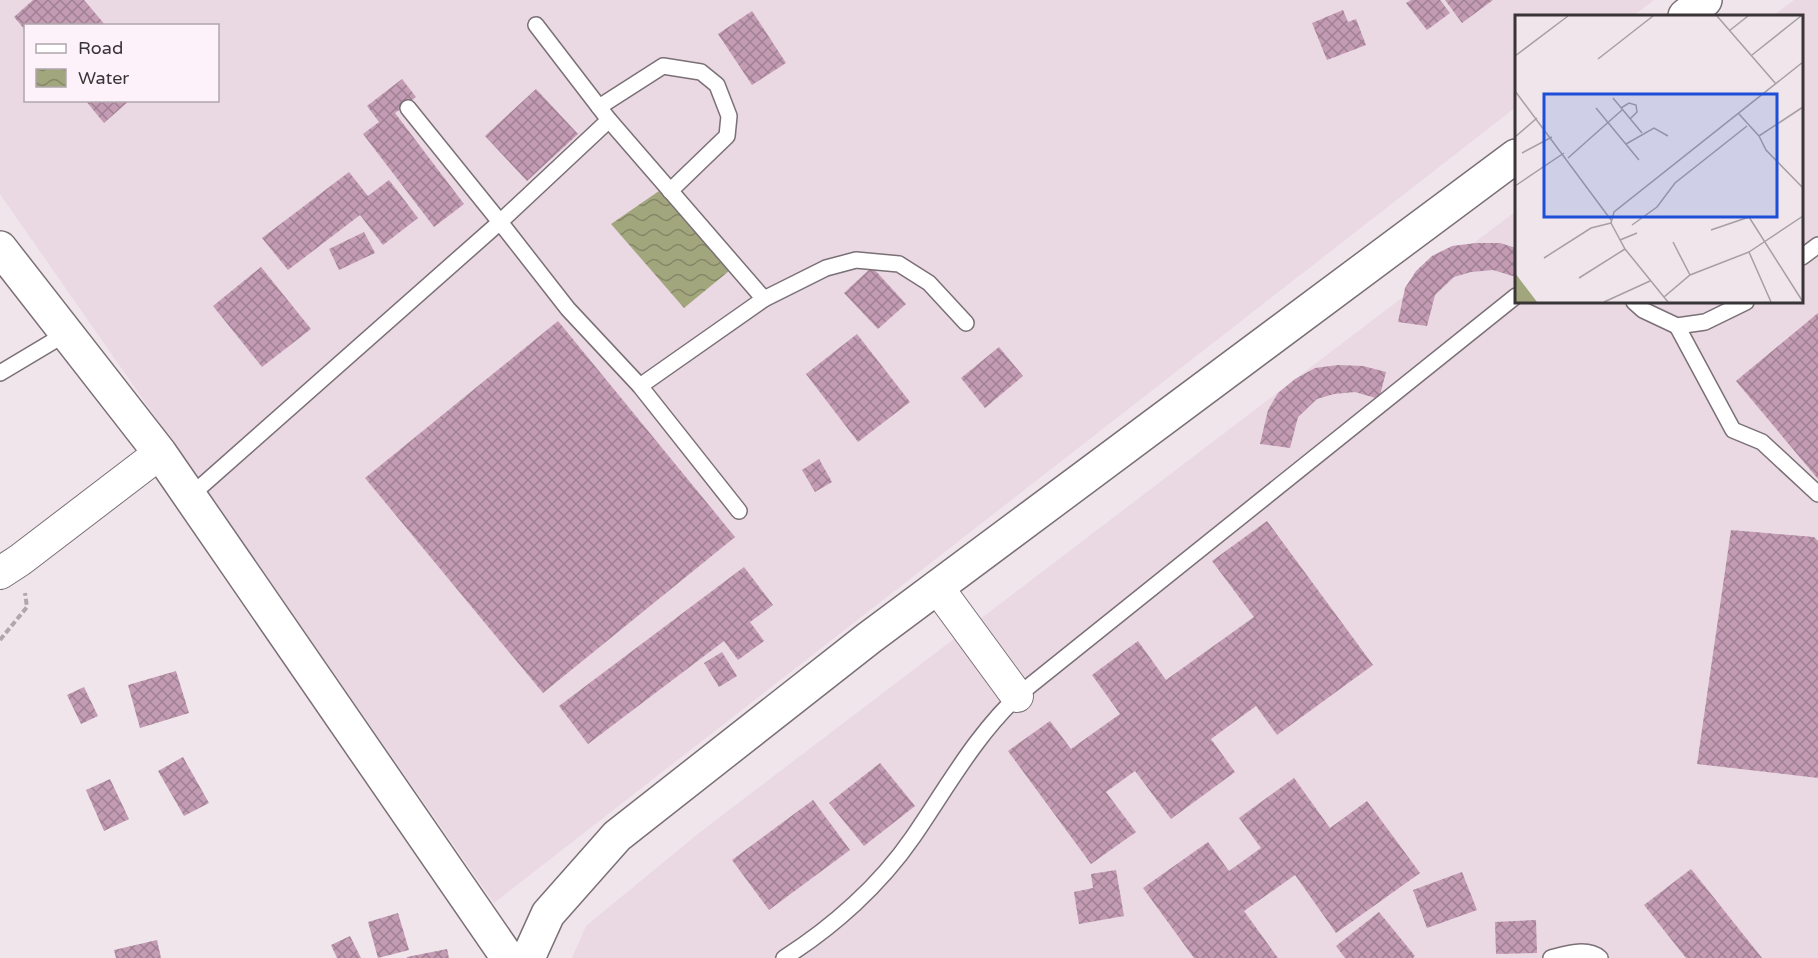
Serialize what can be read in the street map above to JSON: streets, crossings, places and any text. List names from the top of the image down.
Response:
{
  "legend": ["Road", "Water"]
}
